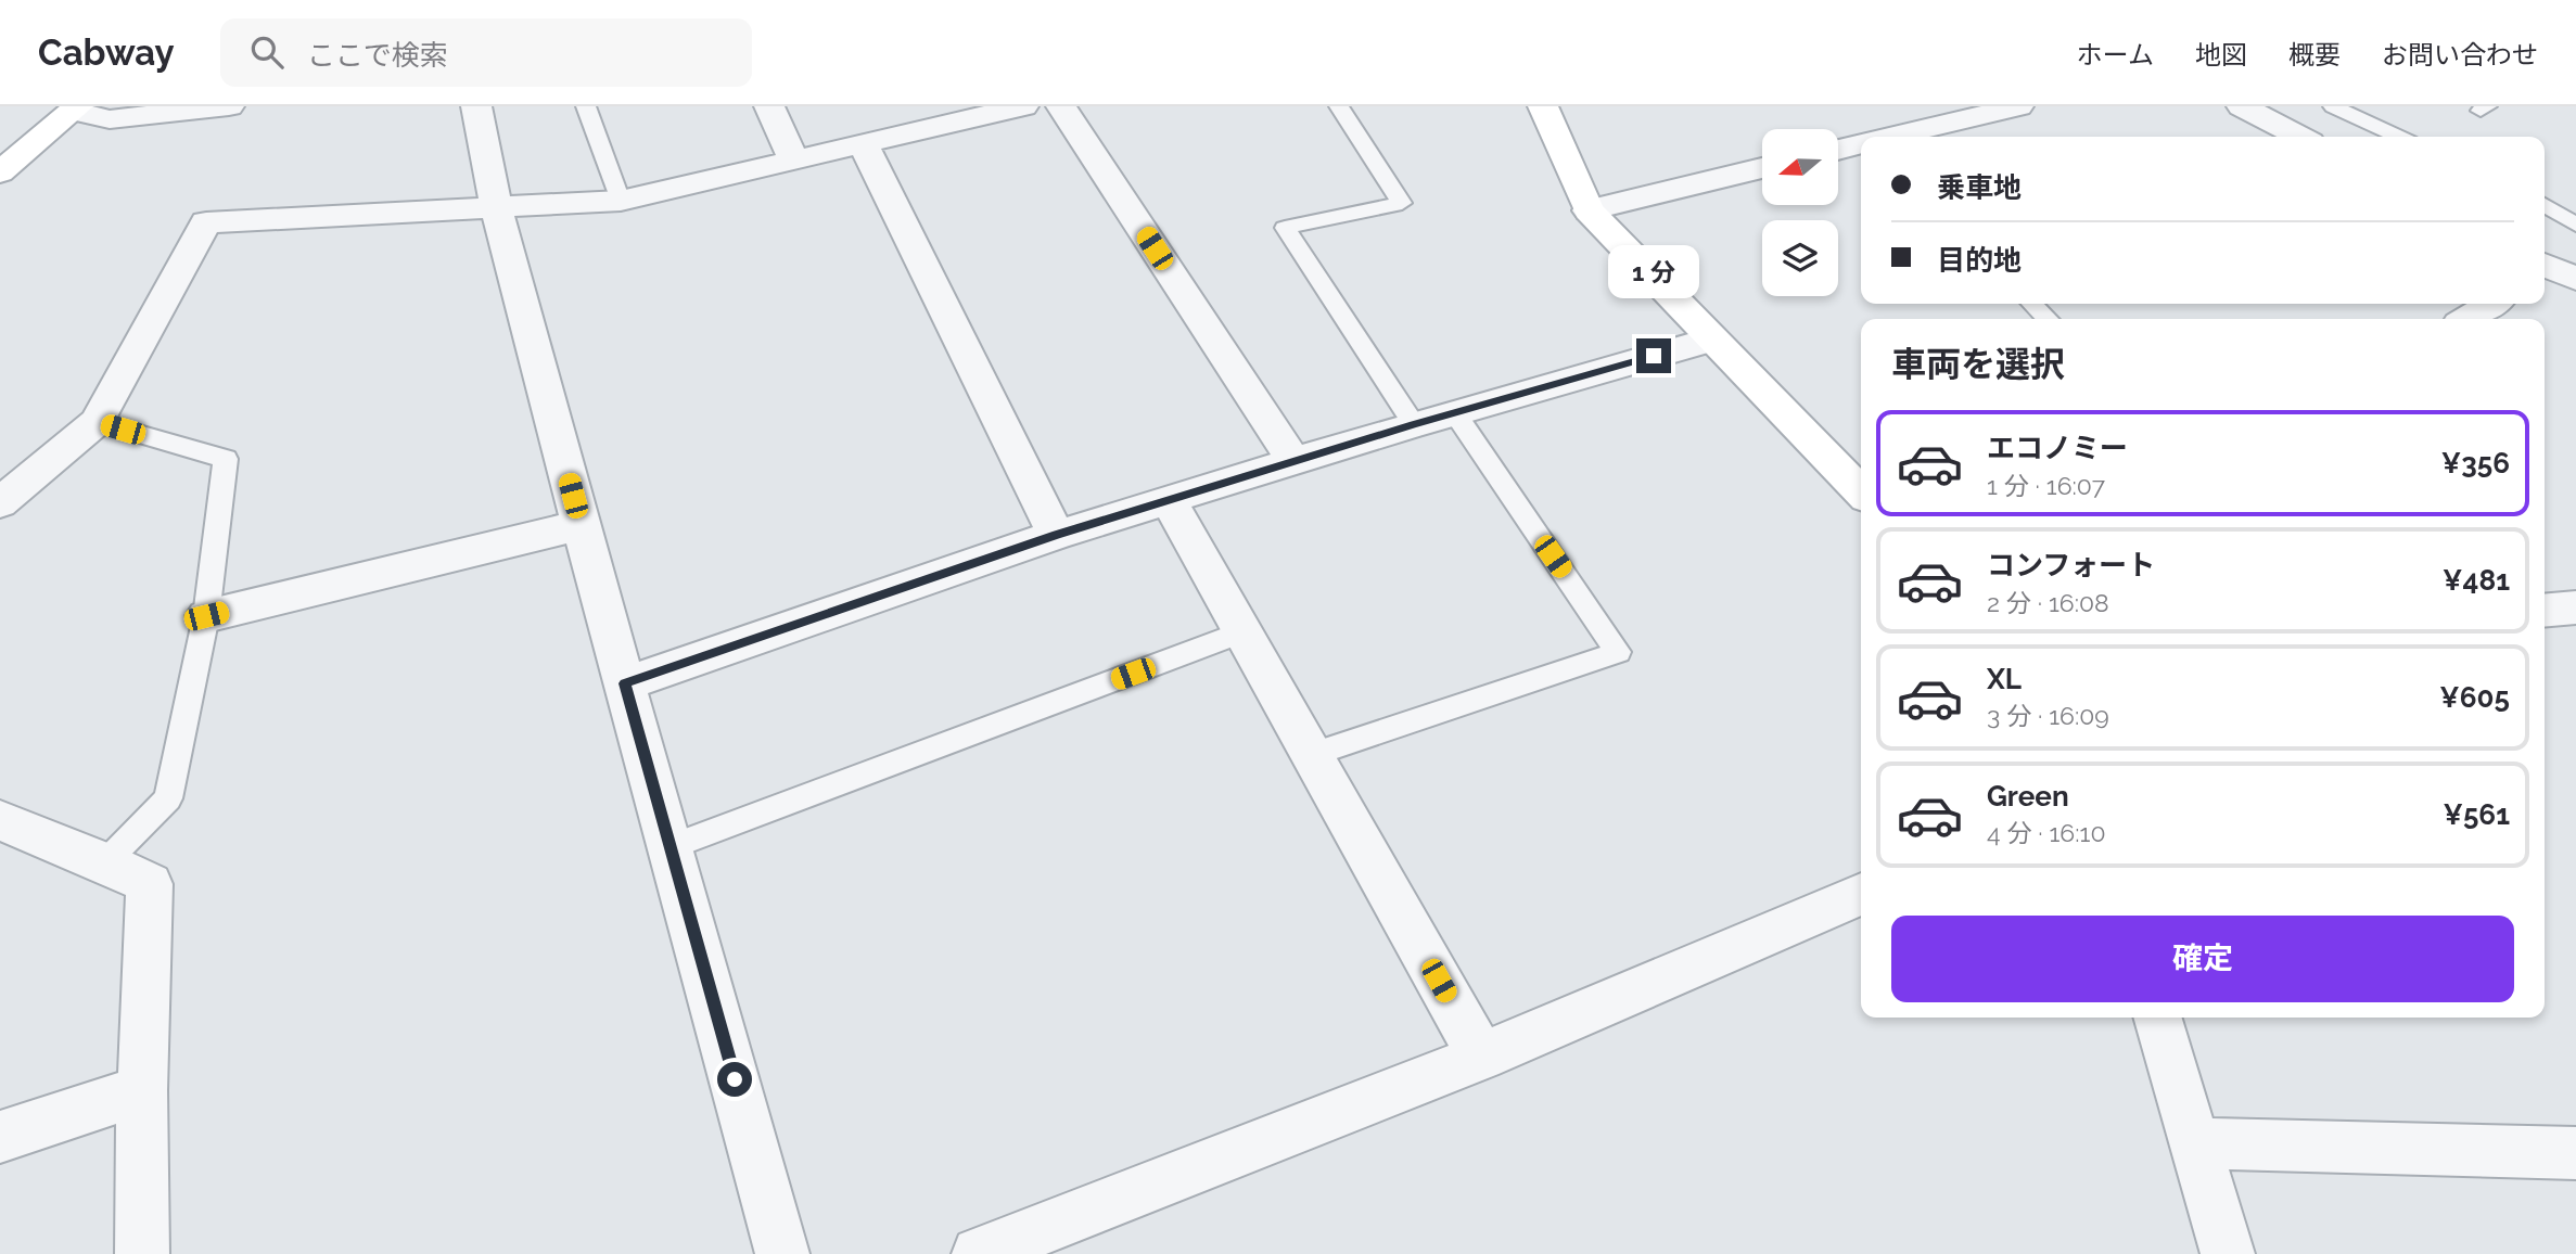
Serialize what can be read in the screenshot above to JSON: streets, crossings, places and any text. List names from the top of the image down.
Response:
{
  "north": "left",
  "page": {
    "header": "Cabway",
    "search": "ここで検索",
    "nav": [
      "ホーム",
      "地図",
      "概要",
      "お問い合わせ"
    ],
    "banner": ["乗車地", "目的地"],
    "bubble": "1 分",
    "heading": "車両を選択",
    "list": [
      {
        "name": "エコノミー",
        "note": "1 分 · 16:07",
        "value": "¥356"
      },
      {
        "name": "コンフォート",
        "note": "2 分 · 16:08",
        "value": "¥481"
      },
      {
        "name": "XL",
        "note": "3 分 · 16:09",
        "value": "¥605"
      },
      {
        "name": "Green",
        "note": "4 分 · 16:10",
        "value": "¥561"
      }
    ],
    "buttons": "確定"
  }
}
